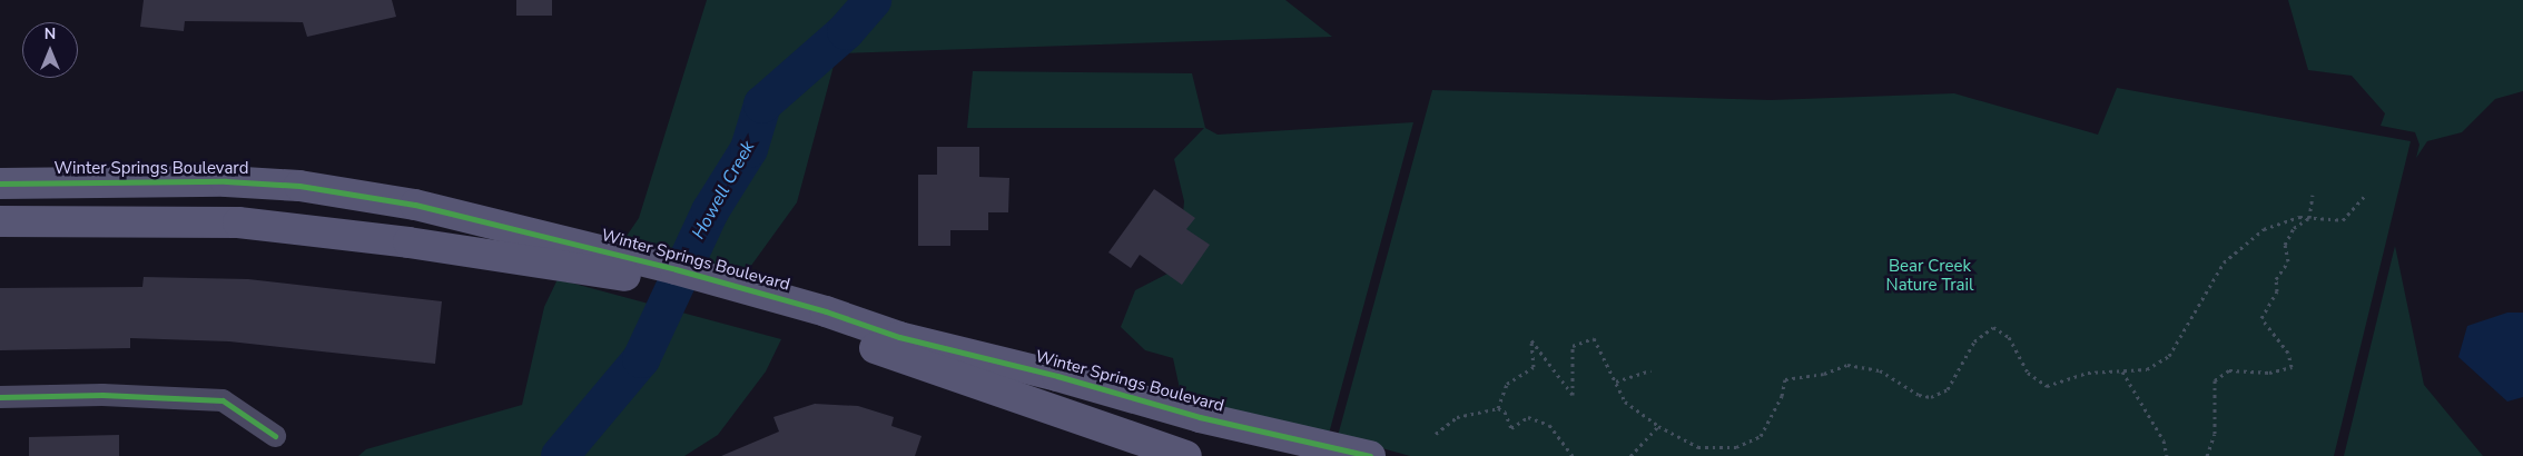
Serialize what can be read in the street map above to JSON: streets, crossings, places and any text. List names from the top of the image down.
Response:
{
  "streets": {
    "street": ["Winter Springs Boulevard"]
  },
  "water": ["Howell Creek"],
  "parks": ["Bear Creek Nature Trail"],
  "north": "top"
}
